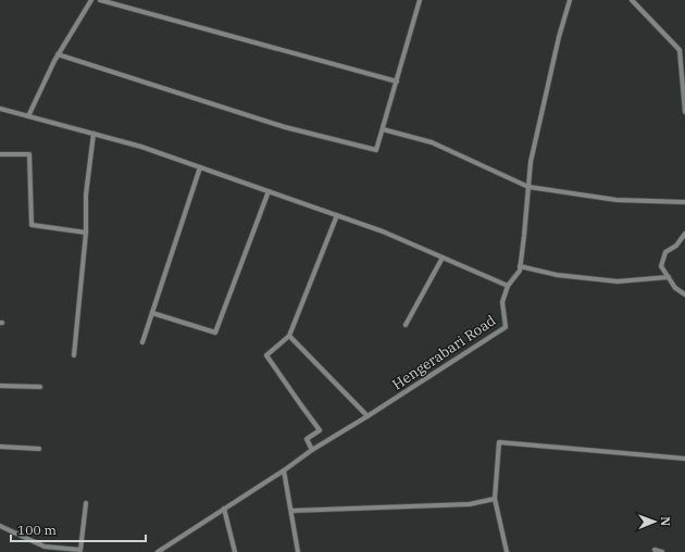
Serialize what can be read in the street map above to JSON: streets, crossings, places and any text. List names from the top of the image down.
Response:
{
  "streets": {
    "street": ["Hengerabari Road"]
  },
  "scale_bar": "100 m",
  "north": "right"
}
